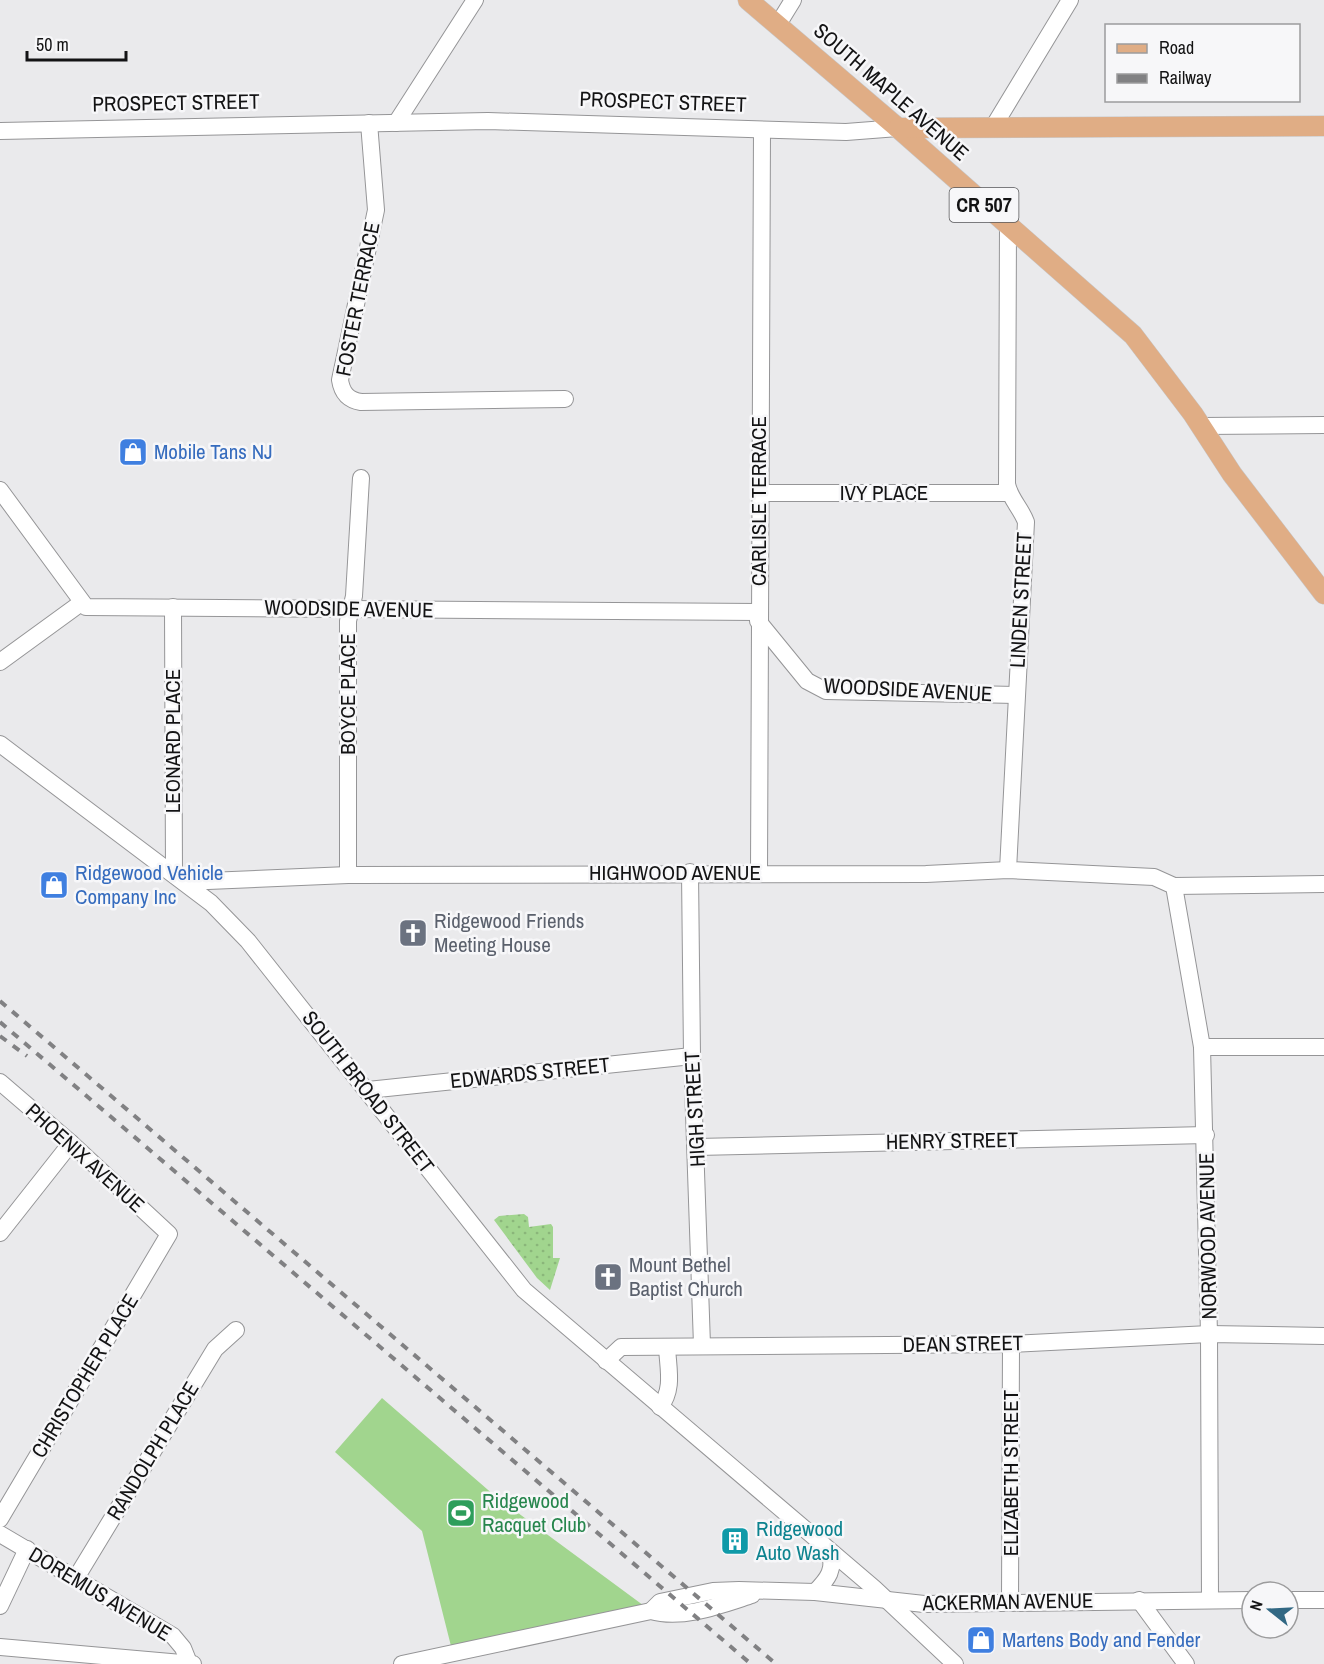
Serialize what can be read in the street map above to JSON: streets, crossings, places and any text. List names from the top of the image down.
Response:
{
  "streets": {
    "main road": ["SOUTH MAPLE AVENUE", "PROSPECT STREET", "CR 507"],
    "street": [
      "FOSTER TERRACE",
      "IVY PLACE",
      "CARLISLE TERRACE",
      "LINDEN STREET",
      "WOODSIDE AVENUE",
      "BOYCE PLACE",
      "LEONARD PLACE",
      "HIGHWOOD AVENUE",
      "EDWARDS STREET",
      "SOUTH BROAD STREET",
      "HIGH STREET",
      "HENRY STREET",
      "PHOENIX AVENUE",
      "NORWOOD AVENUE",
      "DEAN STREET",
      "CHRISTOPHER PLACE",
      "RANDOLPH PLACE",
      "ELIZABETH STREET",
      "DOREMUS AVENUE",
      "ACKERMAN AVENUE"
    ]
  },
  "crossings": [
    ["SOUTH MAPLE AVENUE", "PROSPECT STREET"],
    ["SOUTH MAPLE AVENUE", "CR 507"],
    ["PROSPECT STREET", "FOSTER TERRACE"],
    ["PROSPECT STREET", "CARLISLE TERRACE"],
    ["IVY PLACE", "CARLISLE TERRACE"],
    ["IVY PLACE", "LINDEN STREET"],
    ["CARLISLE TERRACE", "WOODSIDE AVENUE"],
    ["CARLISLE TERRACE", "HIGHWOOD AVENUE"],
    ["LINDEN STREET", "WOODSIDE AVENUE"],
    ["LINDEN STREET", "HIGHWOOD AVENUE"],
    ["WOODSIDE AVENUE", "BOYCE PLACE"],
    ["WOODSIDE AVENUE", "LEONARD PLACE"],
    ["BOYCE PLACE", "HIGHWOOD AVENUE"],
    ["LEONARD PLACE", "HIGHWOOD AVENUE"],
    ["LEONARD PLACE", "SOUTH BROAD STREET"],
    ["HIGHWOOD AVENUE", "SOUTH BROAD STREET"],
    ["HIGHWOOD AVENUE", "HIGH STREET"],
    ["HIGHWOOD AVENUE", "NORWOOD AVENUE"],
    ["EDWARDS STREET", "SOUTH BROAD STREET"],
    ["EDWARDS STREET", "HIGH STREET"],
    ["SOUTH BROAD STREET", "DEAN STREET"],
    ["SOUTH BROAD STREET", "ACKERMAN AVENUE"],
    ["HIGH STREET", "HENRY STREET"],
    ["HIGH STREET", "DEAN STREET"],
    ["HENRY STREET", "NORWOOD AVENUE"],
    ["PHOENIX AVENUE", "CHRISTOPHER PLACE"],
    ["NORWOOD AVENUE", "DEAN STREET"],
    ["NORWOOD AVENUE", "ACKERMAN AVENUE"],
    ["DEAN STREET", "ELIZABETH STREET"],
    ["RANDOLPH PLACE", "DOREMUS AVENUE"],
    ["ELIZABETH STREET", "ACKERMAN AVENUE"]
  ],
  "places": {
    "shop": ["Mobile Tans NJ", "Ridgewood Vehicle Company Inc", "Martens Body and Fender"],
    "church": ["Ridgewood Friends Meeting House", "Mount Bethel Baptist Church"],
    "sports": ["Ridgewood Racquet Club"],
    "building": ["Ridgewood Auto Wash"]
  },
  "legend": ["Road", "Railway"],
  "scale_bar": "50 m",
  "north": "left"
}
